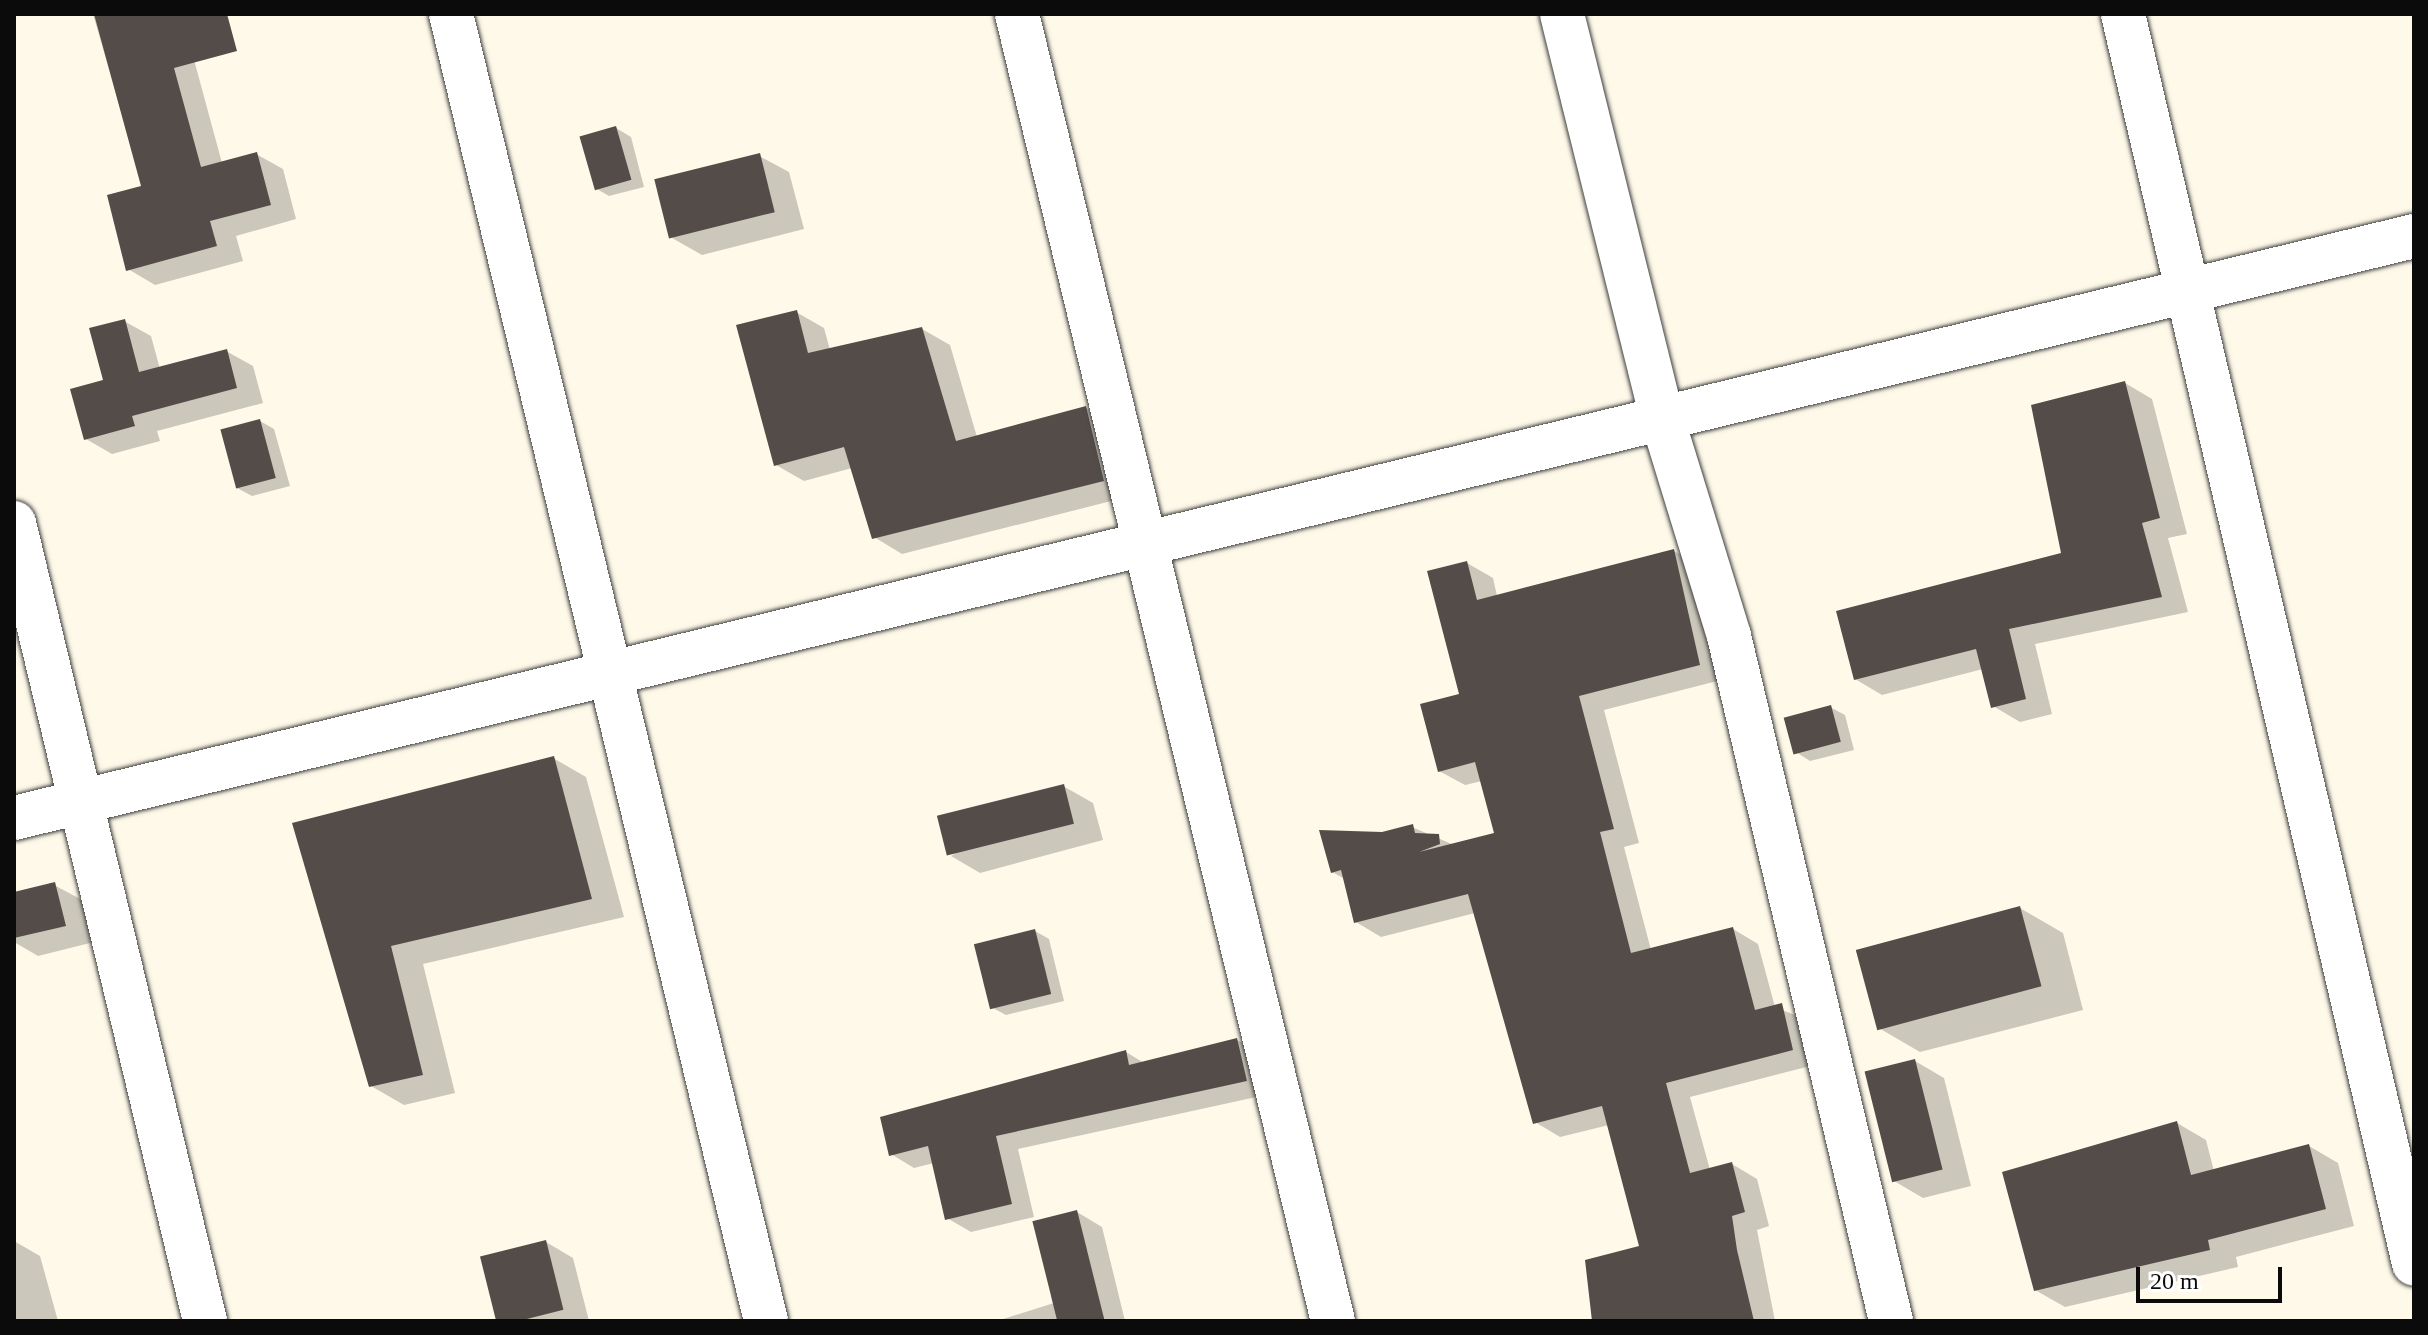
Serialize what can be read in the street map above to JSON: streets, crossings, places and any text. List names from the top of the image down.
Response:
{
  "scale_bar": "20 m"
}
